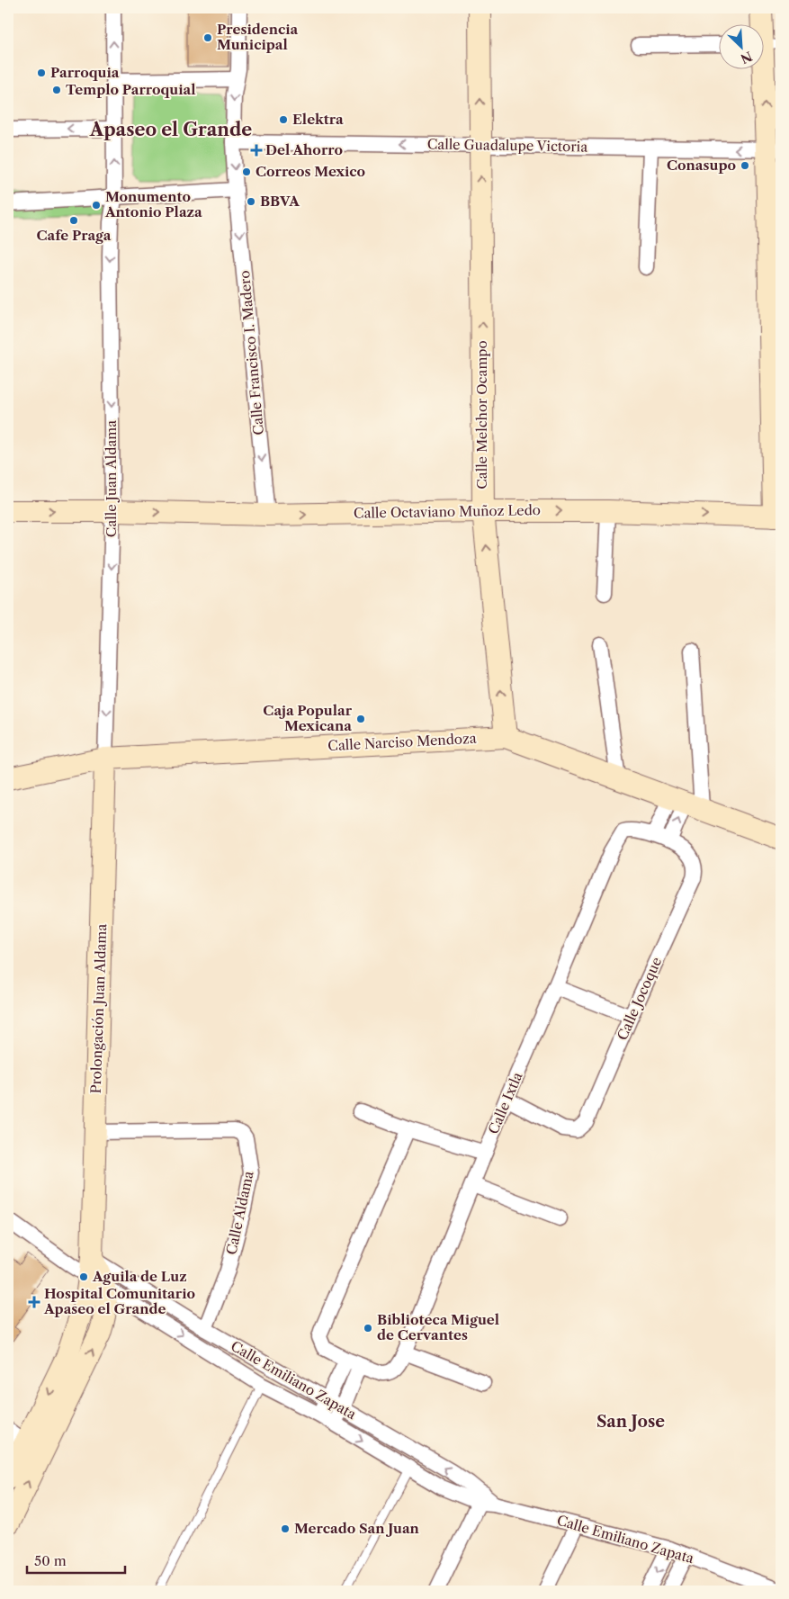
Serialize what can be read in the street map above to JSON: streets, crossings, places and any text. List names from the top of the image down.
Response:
{
  "streets": {
    "street": [
      "Calle Guadalupe Victoria",
      "Calle Francisco I. Madero",
      "Calle Melchor Ocampo",
      "Calle Juan Aldama",
      "Calle Octaviano Muñoz Ledo",
      "Calle Narciso Mendoza",
      "Calle Jocoque",
      "Prolongación Juan Aldama",
      "Calle Ixtla",
      "Calle Aldama",
      "Calle Emiliano Zapata"
    ]
  },
  "crossings": [
    ["Calle Guadalupe Victoria", "Calle Francisco I. Madero"],
    ["Calle Guadalupe Victoria", "Calle Melchor Ocampo"],
    ["Calle Francisco I. Madero", "Calle Octaviano Muñoz Ledo"],
    ["Calle Melchor Ocampo", "Calle Octaviano Muñoz Ledo"],
    ["Calle Melchor Ocampo", "Calle Narciso Mendoza"],
    ["Calle Juan Aldama", "Calle Octaviano Muñoz Ledo"],
    ["Calle Juan Aldama", "Calle Narciso Mendoza"],
    ["Calle Juan Aldama", "Prolongación Juan Aldama"],
    ["Calle Narciso Mendoza", "Prolongación Juan Aldama"],
    ["Calle Jocoque", "Calle Ixtla"],
    ["Prolongación Juan Aldama", "Calle Aldama"],
    ["Prolongación Juan Aldama", "Calle Emiliano Zapata"],
    ["Calle Aldama", "Calle Emiliano Zapata"]
  ],
  "one_way": ["Calle Guadalupe Victoria", "Calle Francisco I. Madero", "Calle Octaviano Muñoz Ledo"],
  "districts": ["Apaseo el Grande", "San Jose"],
  "places": {
    "other": [
      "Presidencia Municipal",
      "Parroquia",
      "Templo Parroquial",
      "Elektra",
      "Conasupo",
      "Correos Mexico",
      "BBVA",
      "Monumento Antonio Plaza",
      "Cafe Praga",
      "Caja Popular Mexicana",
      "Aguila de Luz",
      "Biblioteca Miguel de Cervantes",
      "Mercado San Juan"
    ],
    "health": ["Del Ahorro", "Hospital Comunitario Apaseo el Grande"]
  },
  "scale_bar": "50 m",
  "north": "bottom right"
}
